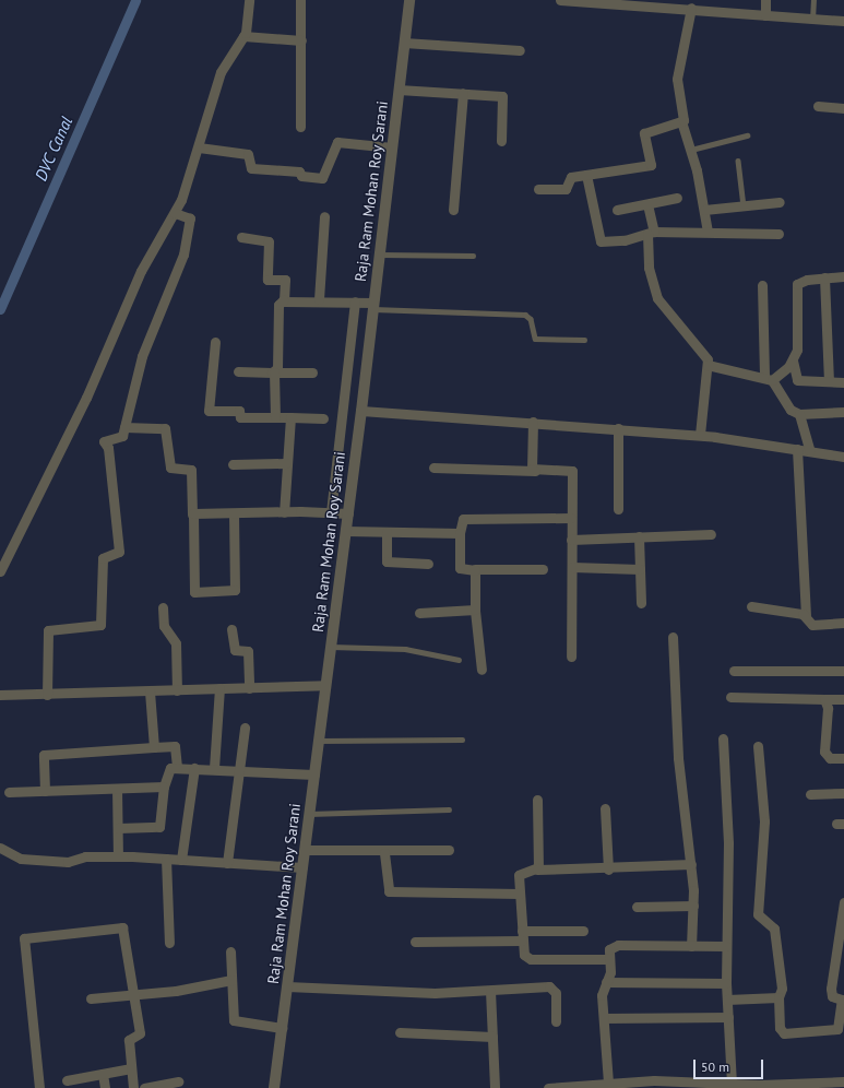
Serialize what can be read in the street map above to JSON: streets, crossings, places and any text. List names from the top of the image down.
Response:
{
  "streets": {
    "street": ["Raja Ram Mohan Roy Sarani"]
  },
  "water": ["DVC Canal"],
  "scale_bar": "50 m"
}
